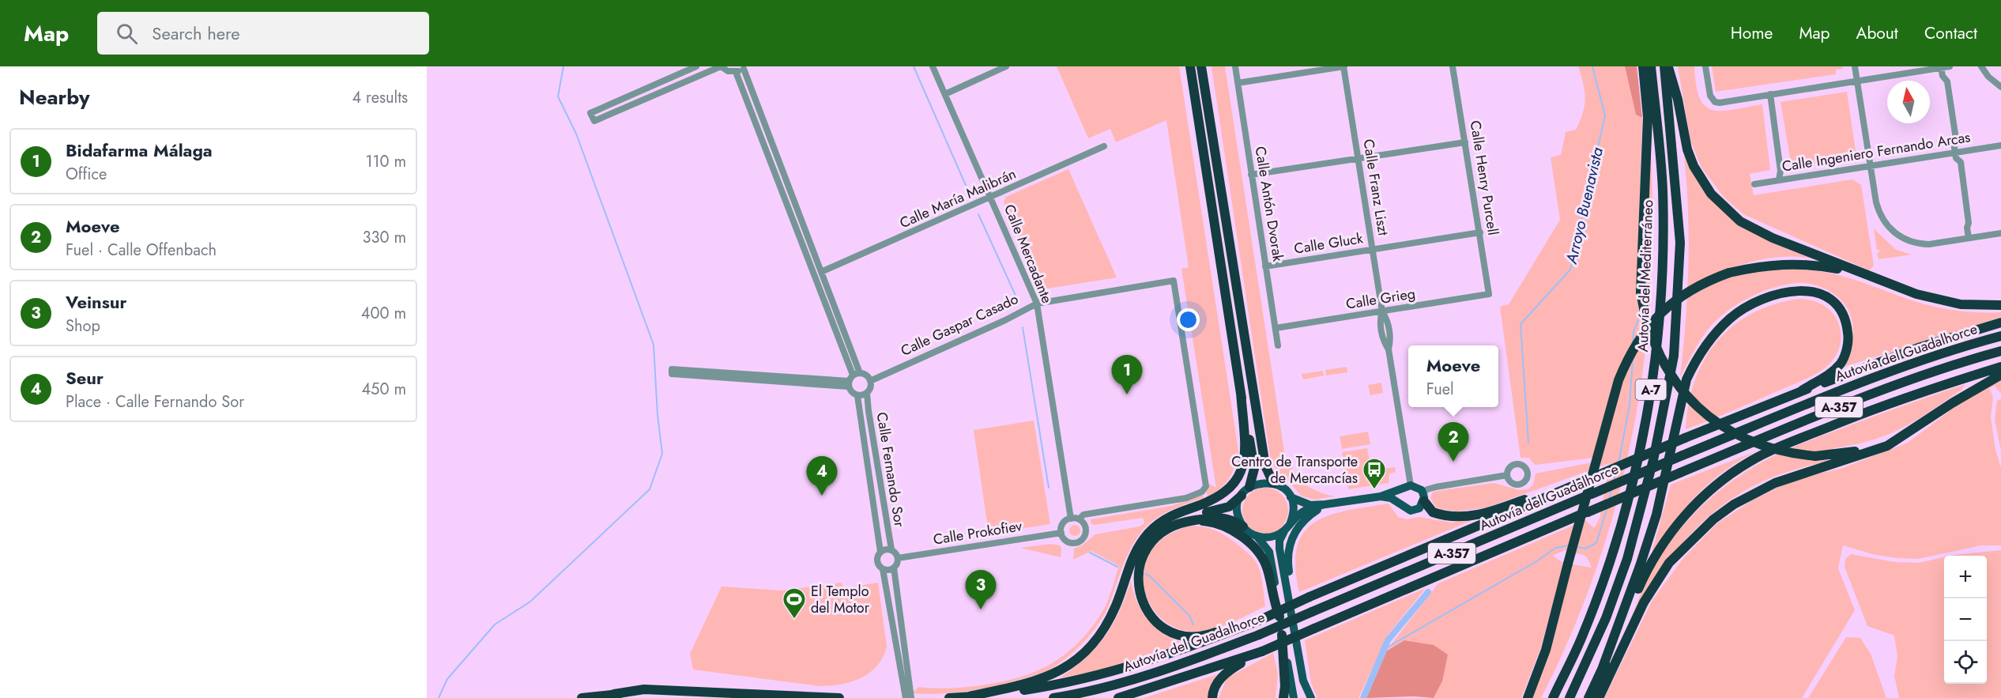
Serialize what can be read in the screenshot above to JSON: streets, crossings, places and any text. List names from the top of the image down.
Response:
{
  "streets": {
    "highway": [
      "Autovía del Mediterráneo",
      "Autovía del Guadalhorce",
      "A-7",
      "A-357"
    ],
    "street": [
      "Calle Ingeniero Fernando Arcas",
      "Calle Henry Purcell",
      "Calle Franz Liszt",
      "Calle María Malibrán",
      "Calle Antón Dvorak",
      "Calle Gluck",
      "Calle Mercadante",
      "Calle Grieg",
      "Calle Gaspar Casado",
      "Calle Fernando Sor",
      "Calle Prokofiev"
    ]
  },
  "crossings": [
    ["Calle Henry Purcell", "Calle Gluck"],
    ["Calle Henry Purcell", "Calle Grieg"],
    ["Calle Franz Liszt", "Calle Gluck"],
    ["Calle Franz Liszt", "Calle Grieg"],
    ["Calle María Malibrán", "Calle Mercadante"],
    ["Calle Antón Dvorak", "Calle Gluck"],
    ["Calle Antón Dvorak", "Calle Grieg"],
    ["Calle Mercadante", "Calle Gaspar Casado"],
    ["Calle Mercadante", "Calle Prokofiev"],
    ["Calle Gaspar Casado", "Calle Fernando Sor"],
    ["Calle Gaspar Casado", "Calle Prokofiev"],
    ["Calle Fernando Sor", "Calle Prokofiev"]
  ],
  "water": ["Arroyo Buenavista"],
  "places": {
    "bus stop": ["Centro de Transporte de Mercancías"],
    "sports": ["El Templo del Motor"]
  },
  "north": "top",
  "page": {
    "header": "Map",
    "search": "Search here",
    "nav": [
      "Home",
      "Map",
      "About",
      "Contact"
    ],
    "heading": ["Nearby", "4 results"],
    "list": [
      {
        "mark": "1",
        "name": "Bidafarma Málaga",
        "note": "Office",
        "value": "110 m"
      },
      {
        "mark": "2",
        "name": "Moeve",
        "note": "Fuel · Calle Offenbach",
        "value": "330 m"
      },
      {
        "mark": "3",
        "name": "Veinsur",
        "note": "Shop",
        "value": "400 m"
      },
      {
        "mark": "4",
        "name": "Seur",
        "note": "Place · Calle Fernando Sor",
        "value": "450 m"
      }
    ],
    "popup": ["Moeve", "Fuel"],
    "pins": [
      "1",
      "2",
      "4",
      "3"
    ],
    "map_buttons": ["+", "−"]
  }
}
